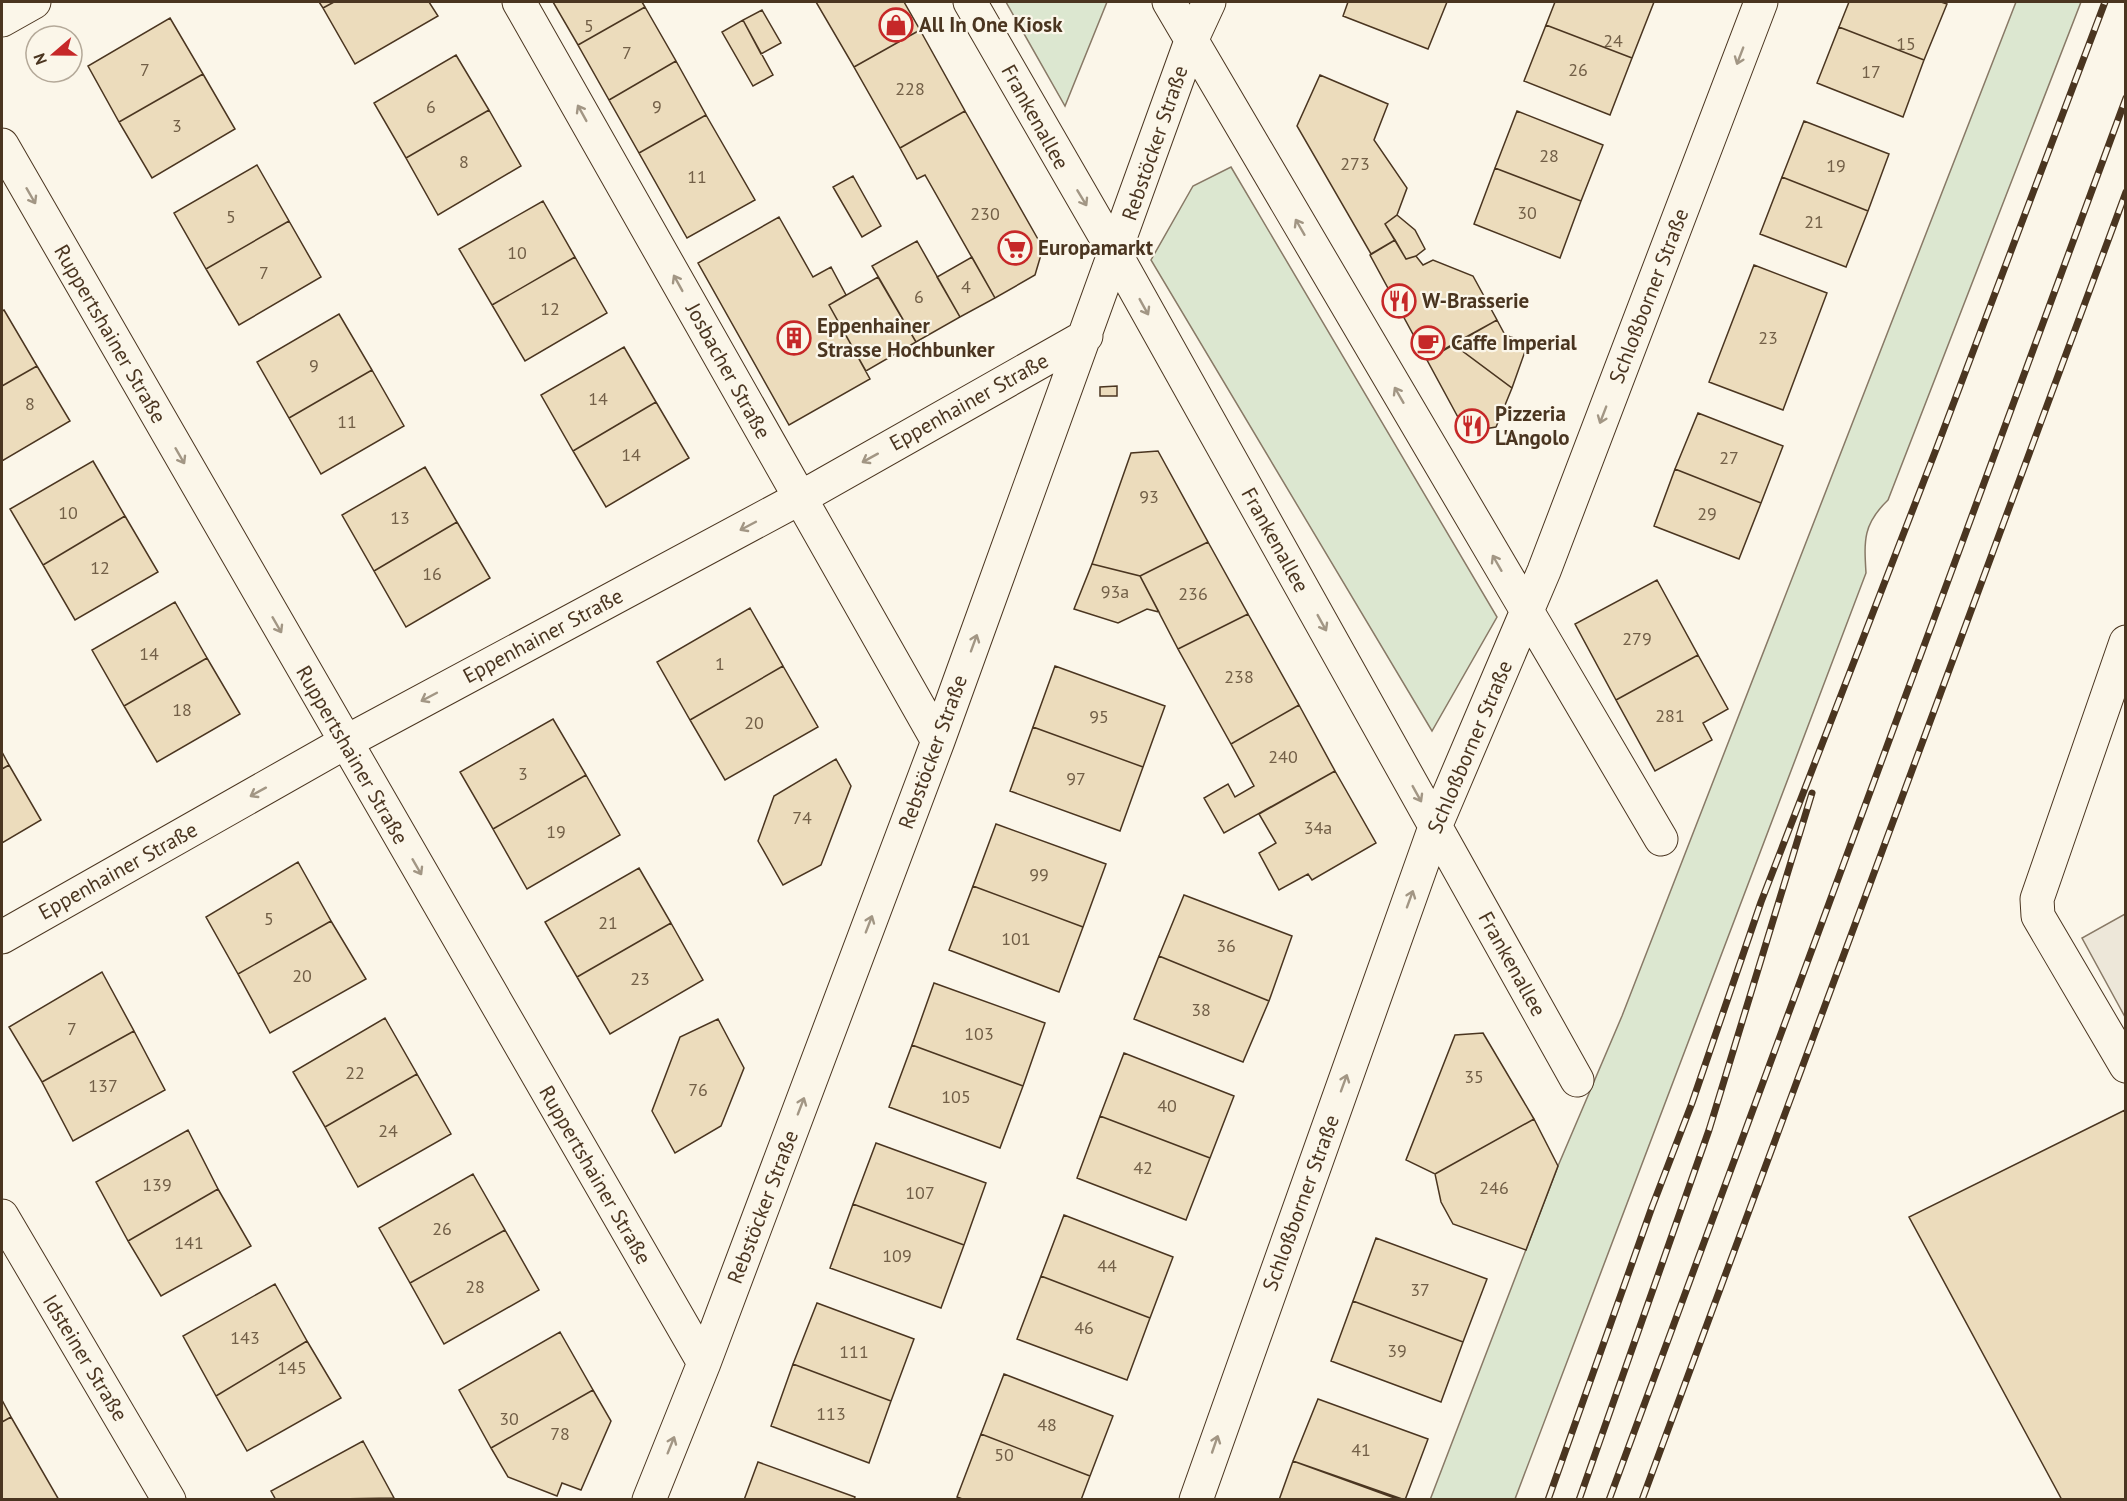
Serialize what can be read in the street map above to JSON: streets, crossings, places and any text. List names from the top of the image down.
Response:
{
  "streets": {
    "street": [
      "Frankenallee",
      "Rebstöcker Straße",
      "Schloßborner Straße",
      "Ruppertshainer Straße",
      "Josbacher Straße",
      "Eppenhainer Straße",
      "Idsteiner Straße"
    ]
  },
  "crossings": [
    ["Frankenallee", "Rebstöcker Straße"],
    ["Frankenallee", "Schloßborner Straße"],
    ["Rebstöcker Straße", "Ruppertshainer Straße"],
    ["Rebstöcker Straße", "Josbacher Straße"],
    ["Rebstöcker Straße", "Eppenhainer Straße"],
    ["Ruppertshainer Straße", "Eppenhainer Straße"],
    ["Josbacher Straße", "Eppenhainer Straße"]
  ],
  "one_way": [
    "Rebstöcker Straße",
    "Ruppertshainer Straße",
    "Josbacher Straße",
    "Eppenhainer Straße"
  ],
  "places": {
    "shop": ["All In One Kiosk"],
    "supermarket": ["Europamarkt"],
    "restaurant": ["W-Brasserie", "Pizzeria L'Angolo"],
    "building": ["Eppenhainer Strasse Hochbunker"],
    "cafe": ["Caffe Imperial"]
  },
  "house_numbers": [
    "5",
    "24",
    "15",
    "7",
    "7",
    "26",
    "17",
    "228",
    "6",
    "9",
    "3",
    "28",
    "8",
    "273",
    "19",
    "11",
    "30",
    "230",
    "5",
    "21",
    "10",
    "7",
    "4",
    "6",
    "12",
    "23",
    "9",
    "14",
    "8",
    "11",
    "14",
    "27",
    "93",
    "10",
    "29",
    "13",
    "12",
    "16",
    "93a",
    "236",
    "279",
    "14",
    "1",
    "238",
    "18",
    "281",
    "95",
    "20",
    "240",
    "3",
    "97",
    "74",
    "34a",
    "19",
    "99",
    "5",
    "21",
    "101",
    "36",
    "20",
    "23",
    "38",
    "7",
    "103",
    "22",
    "35",
    "137",
    "76",
    "105",
    "40",
    "24",
    "42",
    "139",
    "246",
    "107",
    "26",
    "141",
    "109",
    "44",
    "28",
    "37",
    "46",
    "143",
    "39",
    "111",
    "145",
    "113",
    "30",
    "48",
    "78",
    "41",
    "50"
  ],
  "north": "left"
}
